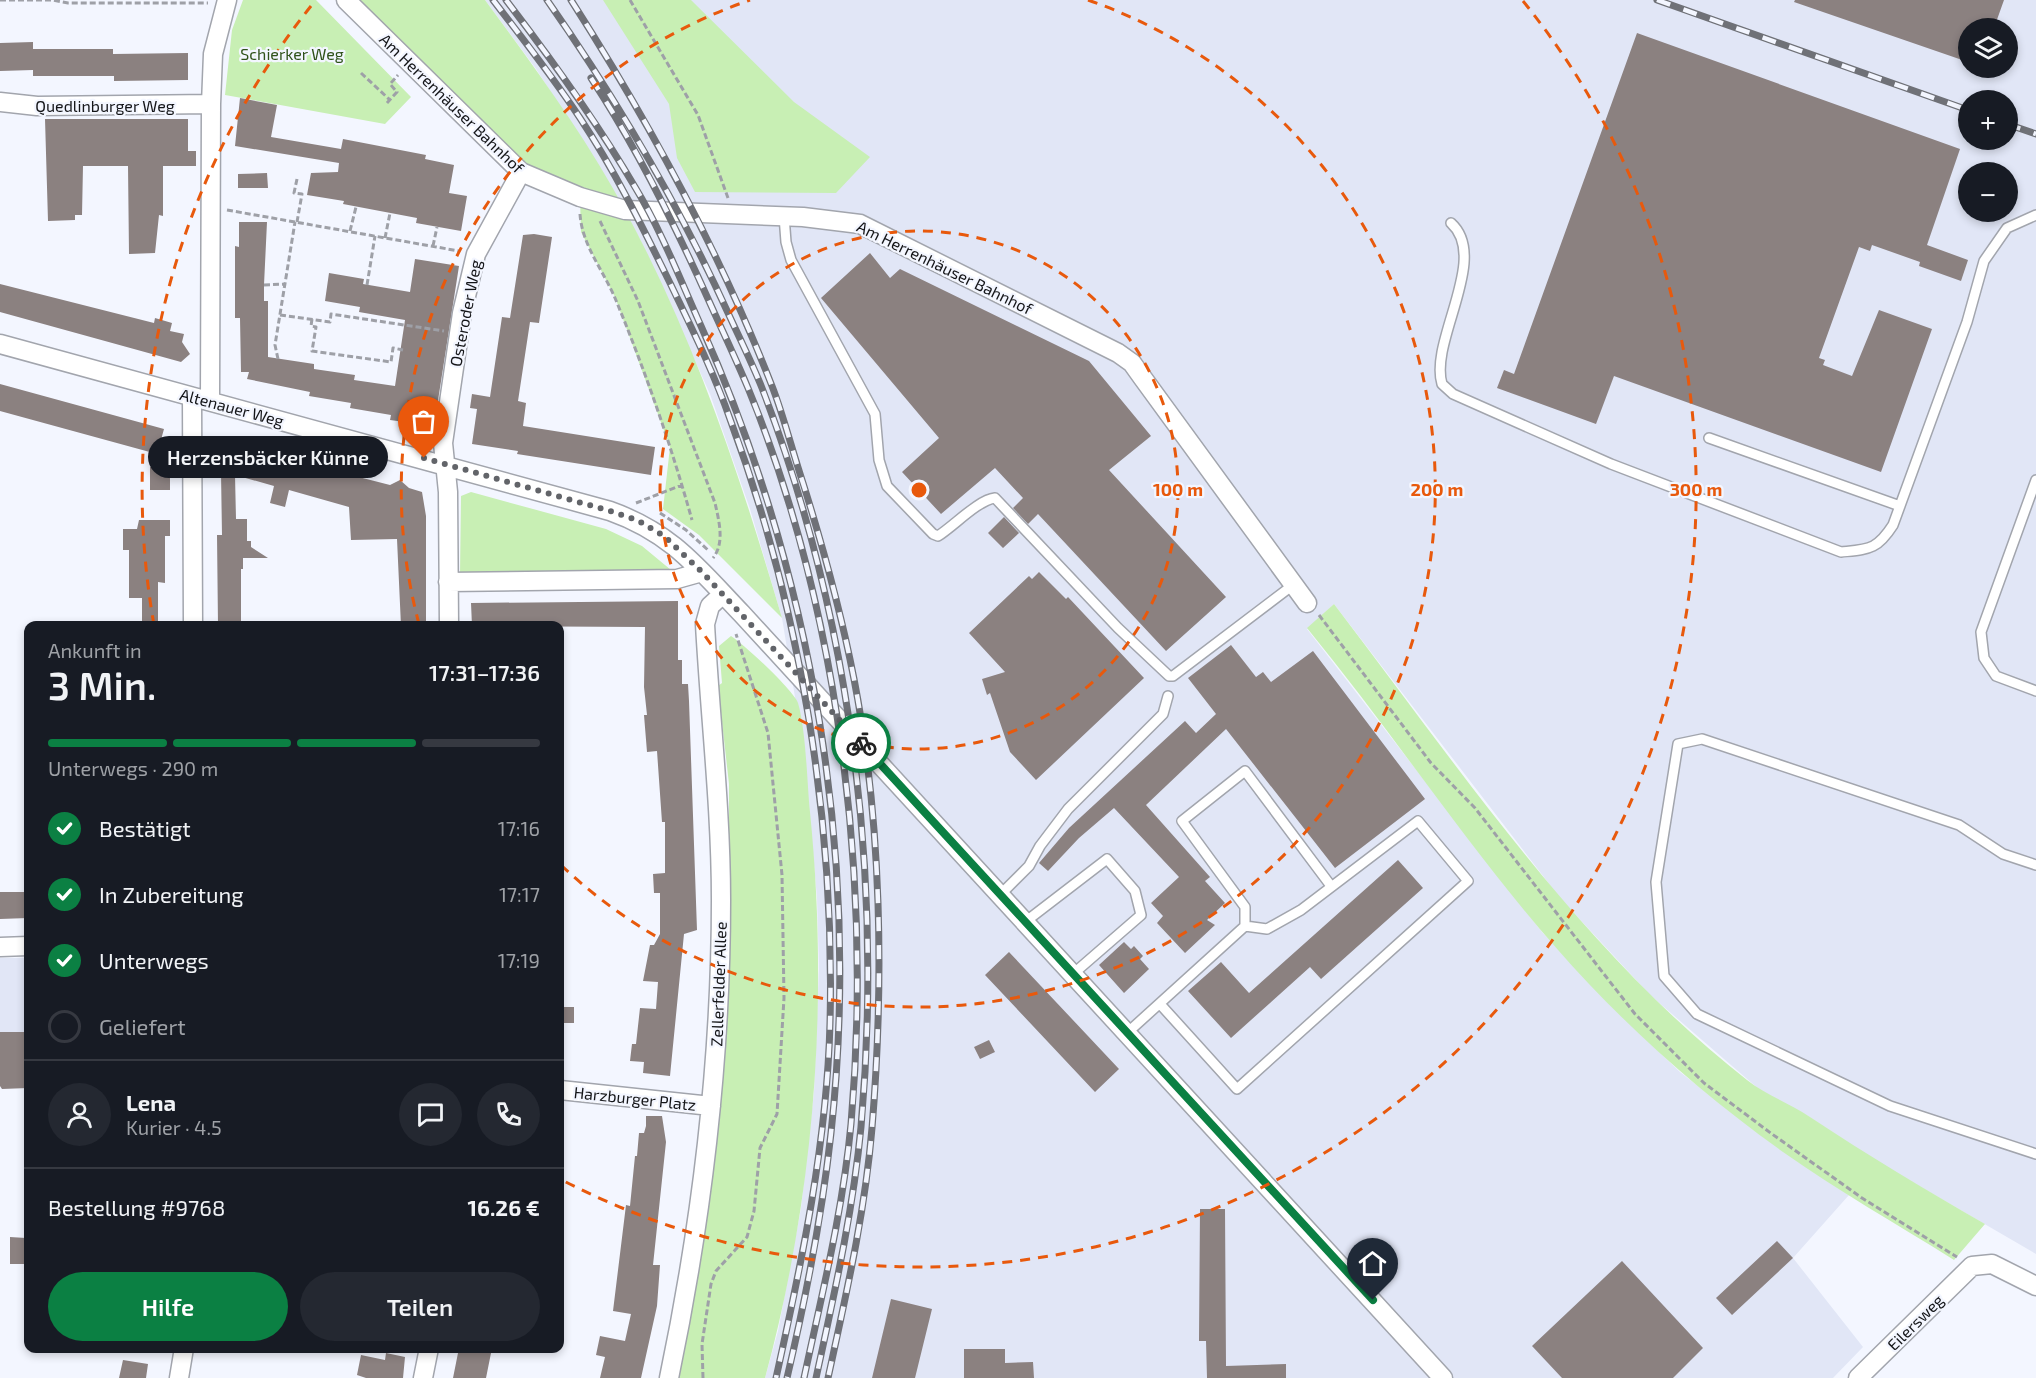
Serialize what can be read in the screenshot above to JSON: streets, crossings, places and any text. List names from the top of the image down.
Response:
{
  "streets": {
    "street": [
      "Am Herrenhäuser Bahnhof",
      "Quedlinburger Weg",
      "Osteroder Weg",
      "Altenauer Weg",
      "Zellerfelder Allee",
      "Harzburger Platz",
      "Eilersweg"
    ]
  },
  "crossings": [
    ["Am Herrenhäuser Bahnhof", "Osteroder Weg"],
    ["Osteroder Weg", "Altenauer Weg"],
    ["Altenauer Weg", "Zellerfelder Allee"],
    ["Zellerfelder Allee", "Harzburger Platz"]
  ],
  "parks": ["Schierker Weg"],
  "places": ["Herzensbäcker Künne"],
  "page": {
    "map_buttons": ["+", "−"],
    "bubble": "Herzensbäcker Künne",
    "heading": ["3 Min.", "Ankunft in", "17:31–17:36"],
    "panel": [
      "Lena",
      "Kurier · 4.5",
      "Bestellung #9768",
      "16.26 €"
    ],
    "bar": "Unterwegs · 290 m",
    "list": [
      ["Bestätigt", "17:16"],
      ["In Zubereitung", "17:17"],
      ["Unterwegs", "17:19"],
      "Geliefert"
    ],
    "buttons": ["Hilfe", "Teilen"]
  },
  "rings": ["100 m", "200 m", "300 m"]
}
